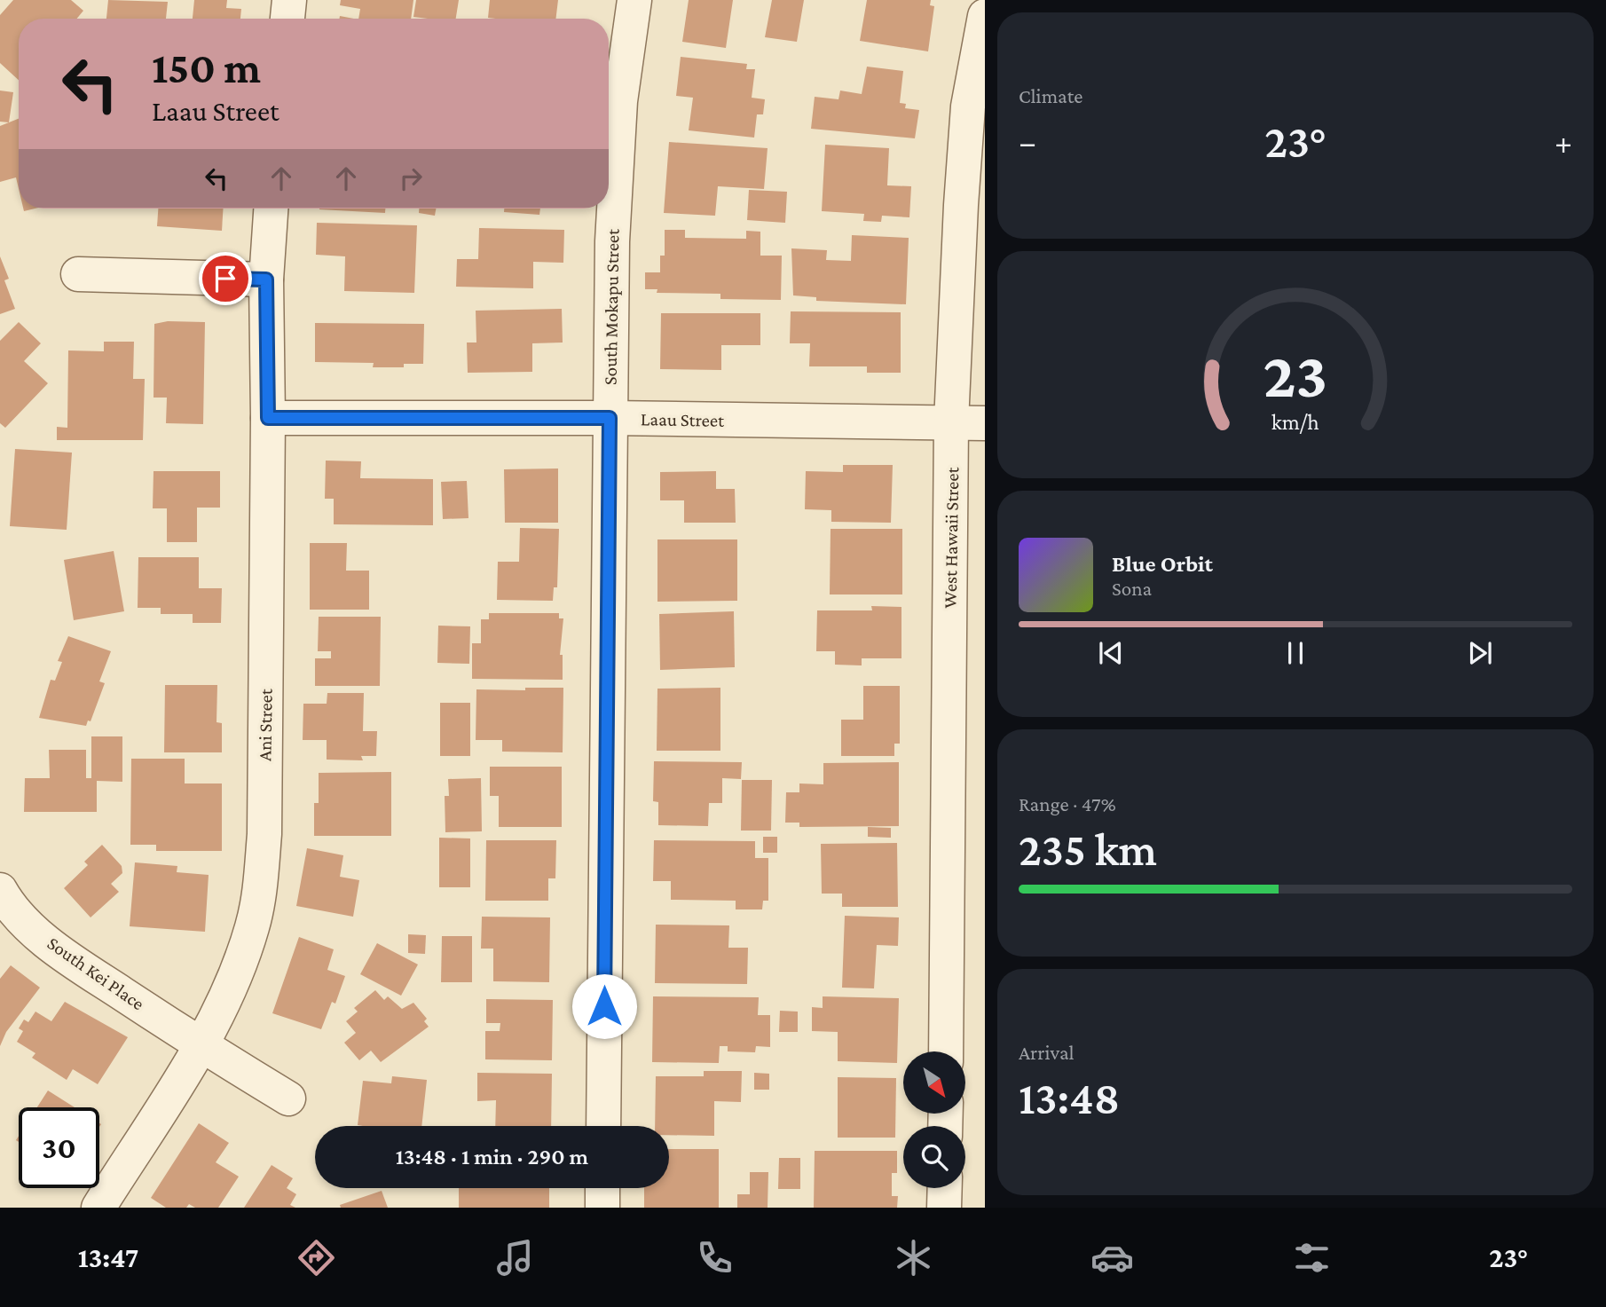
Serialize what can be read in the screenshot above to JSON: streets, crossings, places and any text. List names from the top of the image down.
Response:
{
  "streets": {
    "street": [
      "South Mokapu Street",
      "Laau Street",
      "West Hawaii Street",
      "Ani Street",
      "South Kei Place"
    ]
  },
  "crossings": [
    ["South Mokapu Street", "Laau Street"],
    ["Laau Street", "West Hawaii Street"],
    ["Laau Street", "Ani Street"],
    ["Ani Street", "South Kei Place"]
  ],
  "north": "bottom right",
  "page": {
    "tile": [
      "Climate",
      ["Range · 47%", "235 km"],
      ["Arrival", "13:48"]
    ],
    "turn": ["150 m", "Laau Street"],
    "heat": ["−", "23°", "+"],
    "song": ["Blue Orbit", "Sona"],
    "limit": "30",
    "trip": "13:48 · 1 min · 290 m",
    "tabs": ["13:47", "23°"],
    "gauge": ["23", "km/h"]
  }
}
